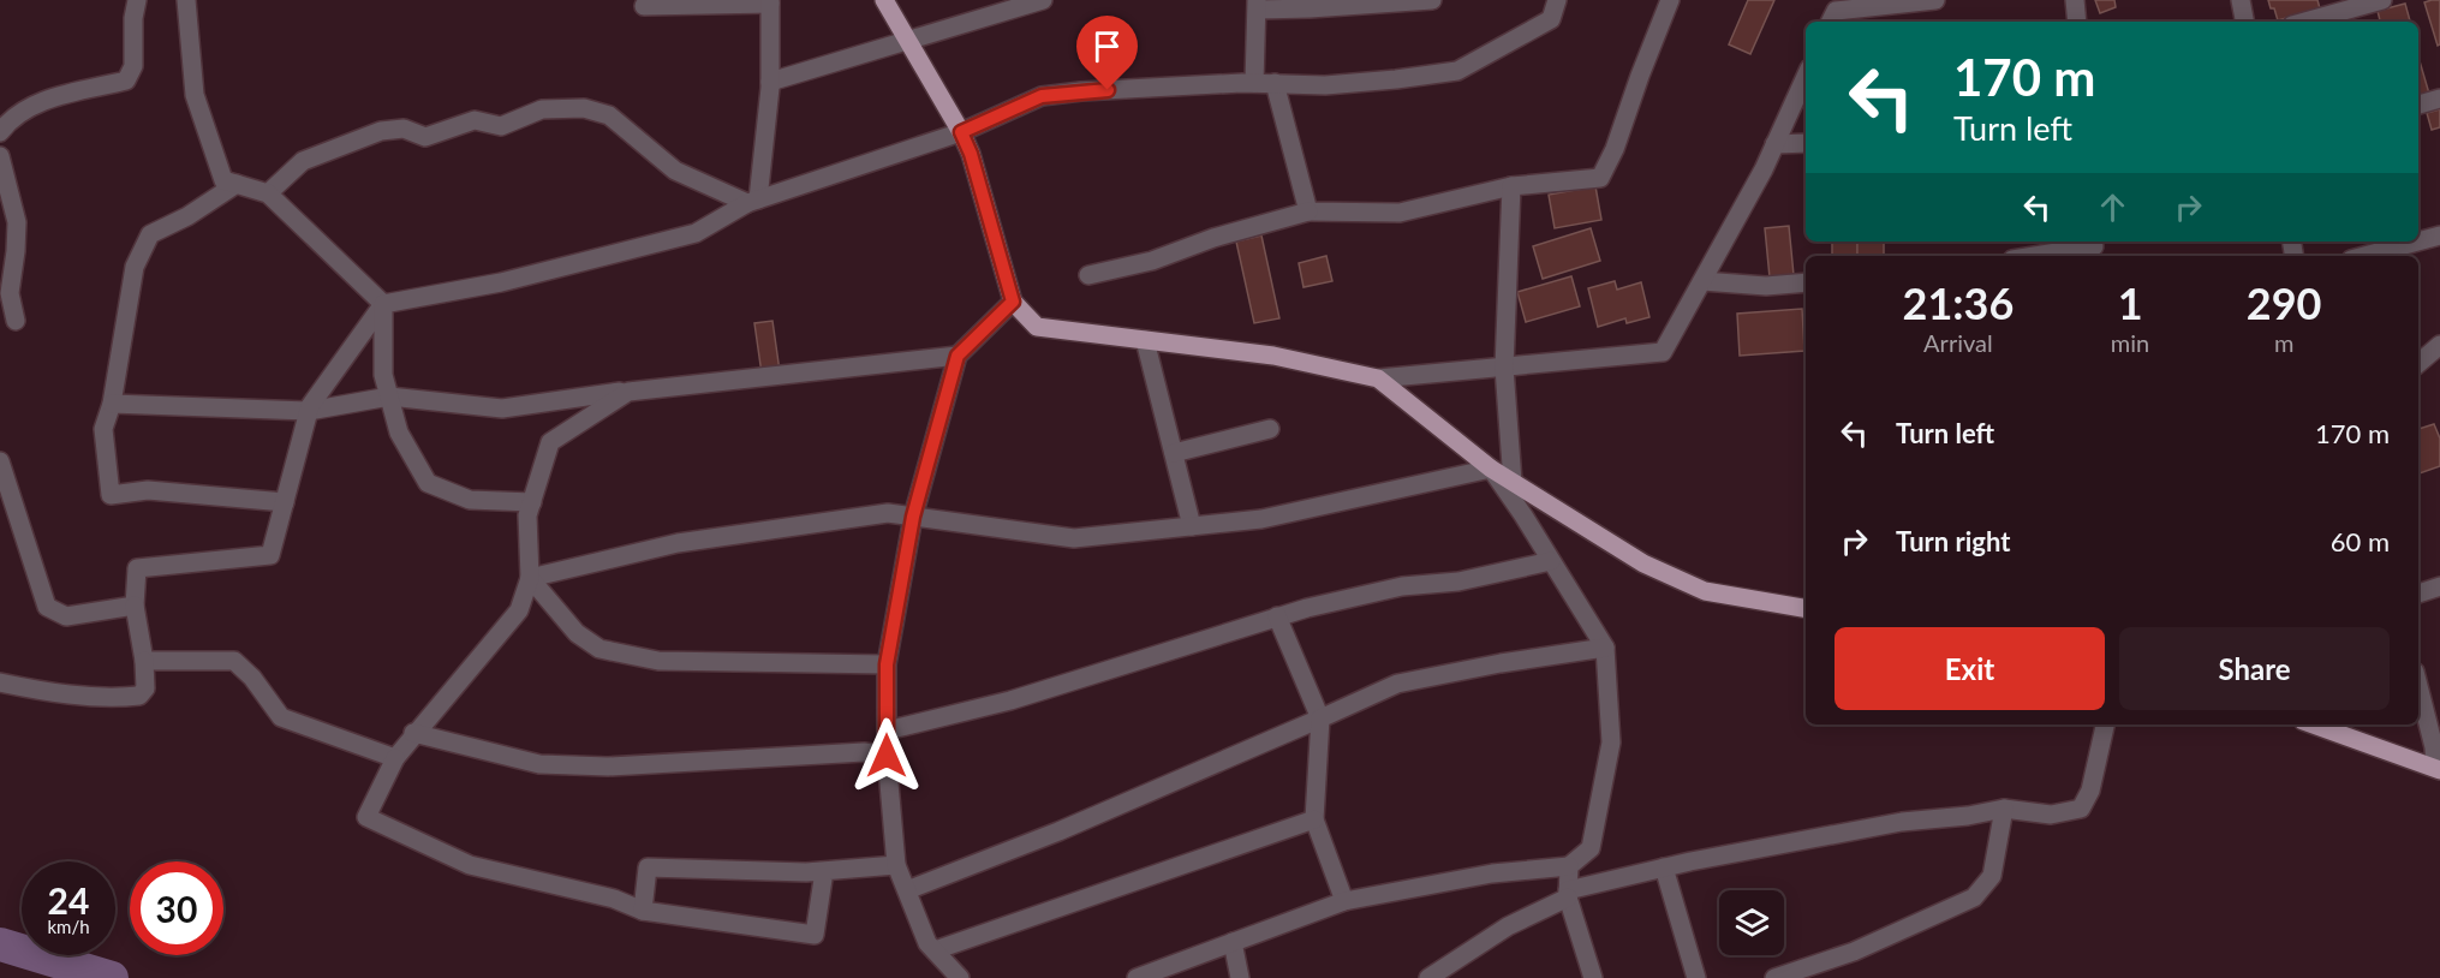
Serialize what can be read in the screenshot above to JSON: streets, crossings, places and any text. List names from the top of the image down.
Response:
{
  "page": {
    "turn": ["170 m", "Turn left"],
    "eta": [
      "21:36",
      "Arrival",
      "1",
      "min",
      "290",
      "m"
    ],
    "list": [
      {
        "name": "Turn left",
        "value": "170 m"
      },
      {
        "name": "Turn right",
        "value": "60 m"
      }
    ],
    "buttons": ["Exit", "Share"],
    "speed": "24 km/h",
    "limit": "30"
  }
}
